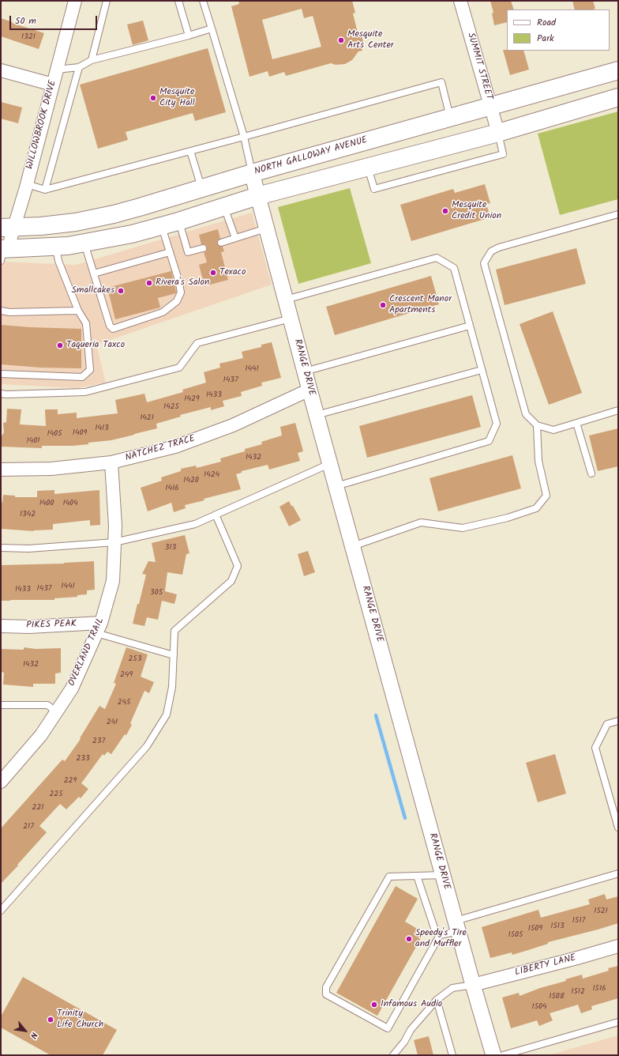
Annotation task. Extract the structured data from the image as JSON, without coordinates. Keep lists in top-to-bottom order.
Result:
{
  "streets": {
    "main road": ["NORTH GALLOWAY AVENUE"],
    "street": [
      "SUMMIT STREET",
      "WILLOWBROOK DRIVE",
      "RANGE DRIVE",
      "NATCHEZ TRACE",
      "PIKES PEAK",
      "OVERLAND TRAIL",
      "LIBERTY LANE"
    ]
  },
  "crossings": [
    ["SUMMIT STREET", "NORTH GALLOWAY AVENUE"],
    ["WILLOWBROOK DRIVE", "NORTH GALLOWAY AVENUE"],
    ["NORTH GALLOWAY AVENUE", "RANGE DRIVE"],
    ["RANGE DRIVE", "NATCHEZ TRACE"],
    ["RANGE DRIVE", "LIBERTY LANE"],
    ["NATCHEZ TRACE", "OVERLAND TRAIL"],
    ["PIKES PEAK", "OVERLAND TRAIL"]
  ],
  "places": [
    "Mesquite Arts Center",
    "Mesquite City Hall",
    "Mesquite Credit Union",
    "Texaco",
    "Rivera's Salon",
    "Smallcakes",
    "Crescent Manor Apartments",
    "Taqueria Taxco",
    "Speedy's Tire and Muffler",
    "Infamous Audio",
    "Trinity Life Church"
  ],
  "house_numbers": [
    "1321",
    "1441",
    "1437",
    "1433",
    "1429",
    "1425",
    "1421",
    "1413",
    "1409",
    "1405",
    "1401",
    "1432",
    "1424",
    "1420",
    "1416",
    "1400",
    "1404",
    "1342",
    "313",
    "1441",
    "1437",
    "1433",
    "305",
    "253",
    "1432",
    "249",
    "245",
    "241",
    "237",
    "233",
    "229",
    "225",
    "221",
    "217",
    "1521",
    "1517",
    "1513",
    "1509",
    "1505",
    "1516",
    "1512",
    "1508",
    "1504"
  ],
  "legend": ["Road", "Park"],
  "scale_bar": "50 m",
  "north": "bottom right"
}
